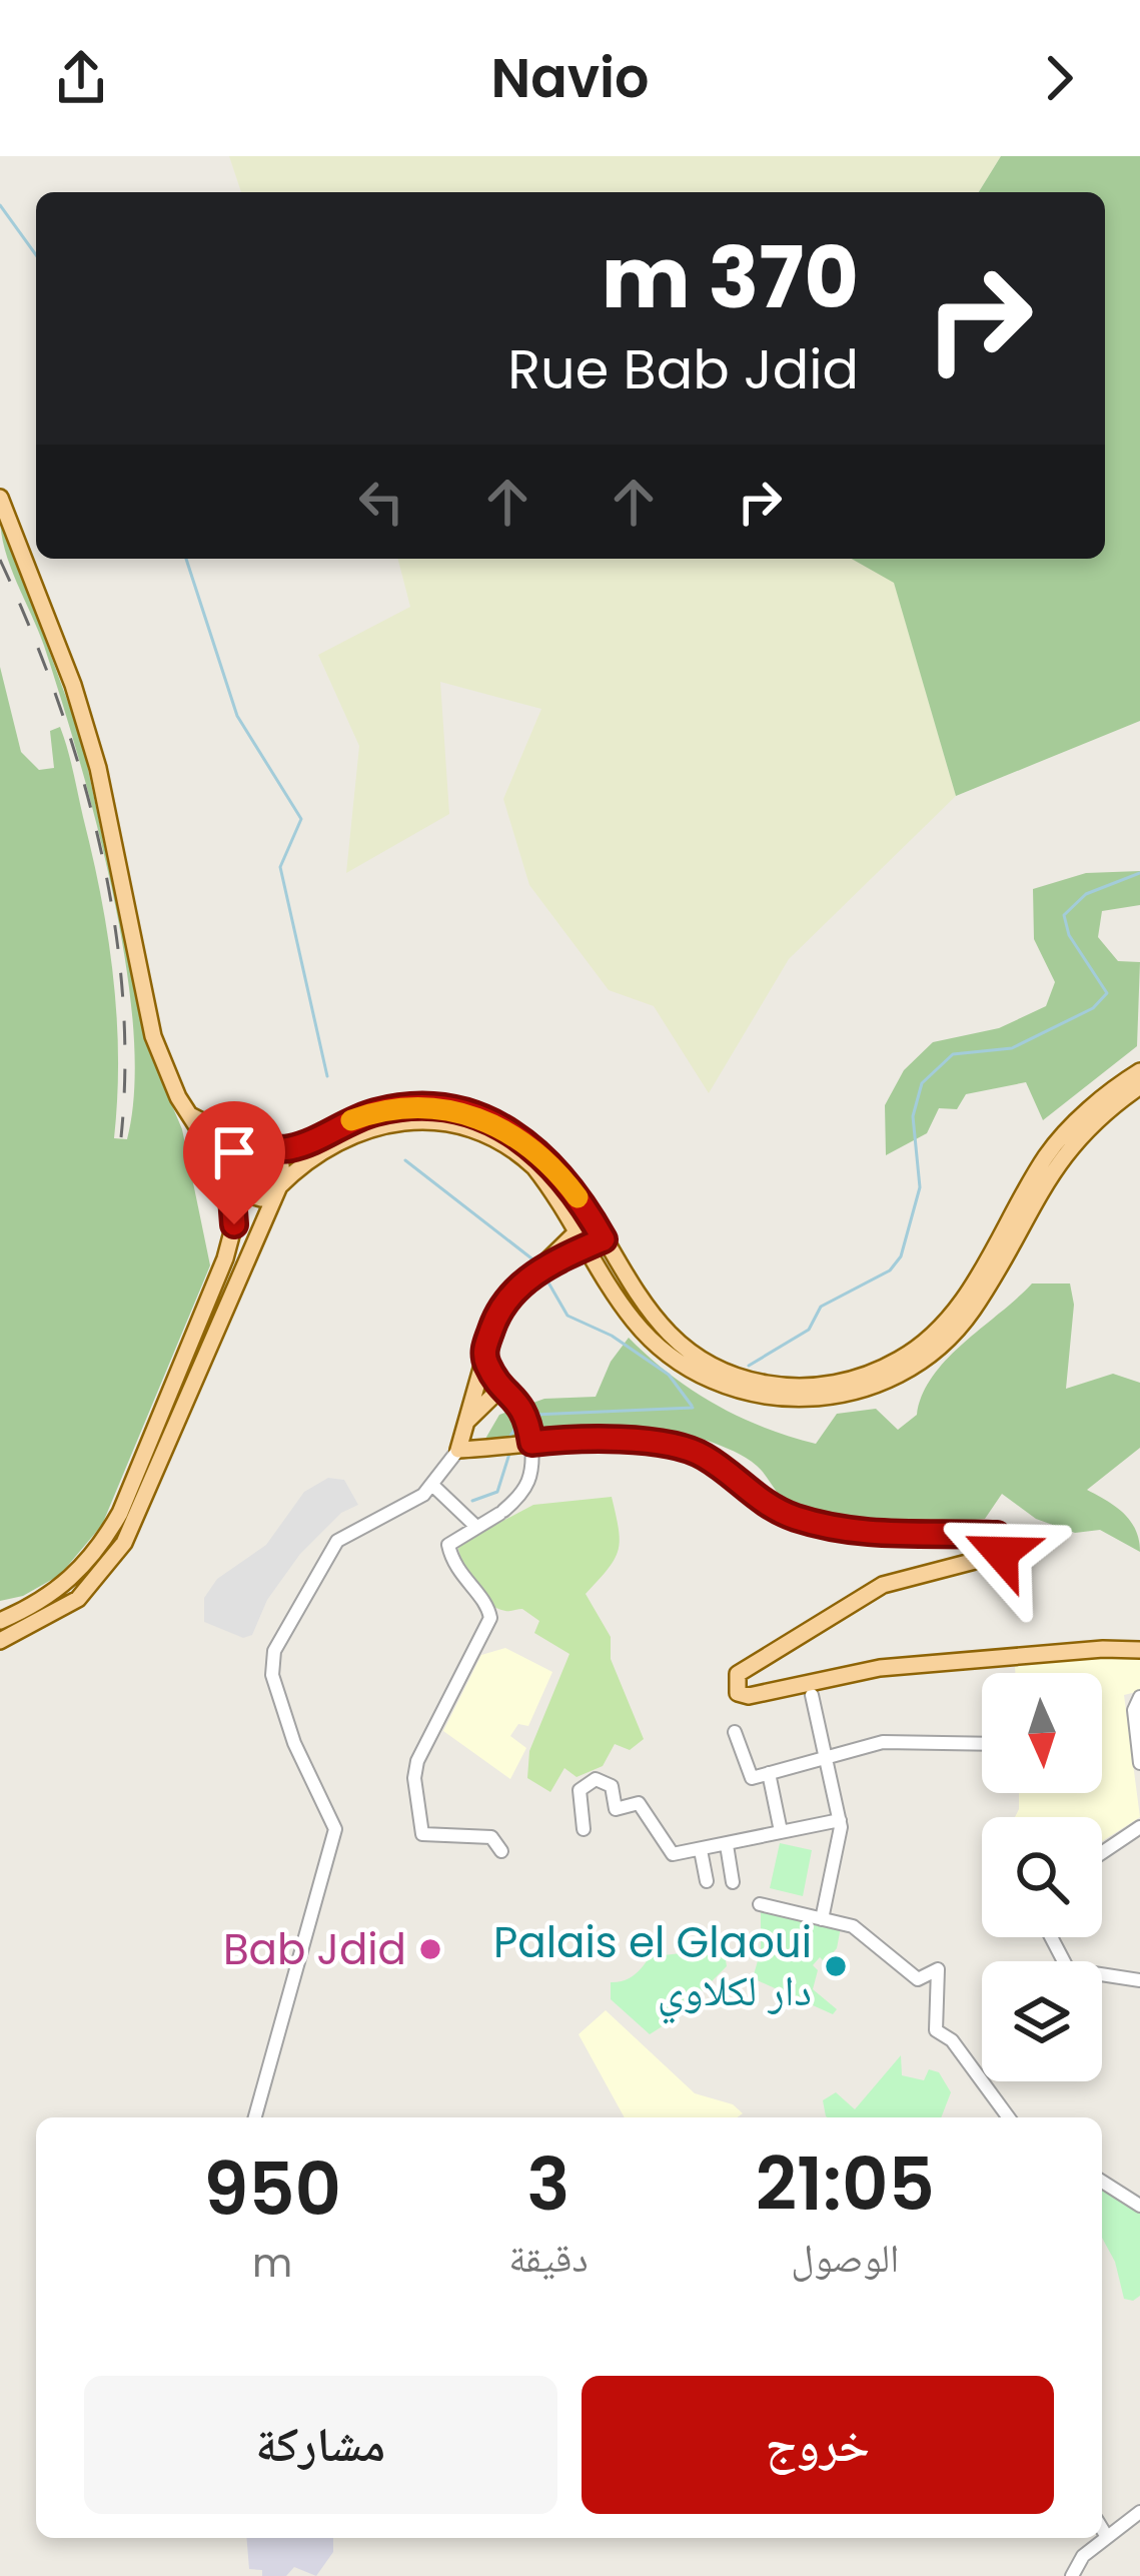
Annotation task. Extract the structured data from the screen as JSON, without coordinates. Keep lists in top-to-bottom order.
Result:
{
  "places": ["Bab Jdid", "Palais el Glaoui دار لكلاوي"],
  "north": "bottom",
  "page": {
    "header": "Navio",
    "turn": ["370 m", "Rue Bab Jdid"],
    "eta": [
      "21:05",
      "الوصول",
      "3",
      "دقيقة",
      "950",
      "m"
    ],
    "buttons": ["خروج", "مشاركة"]
  }
}
